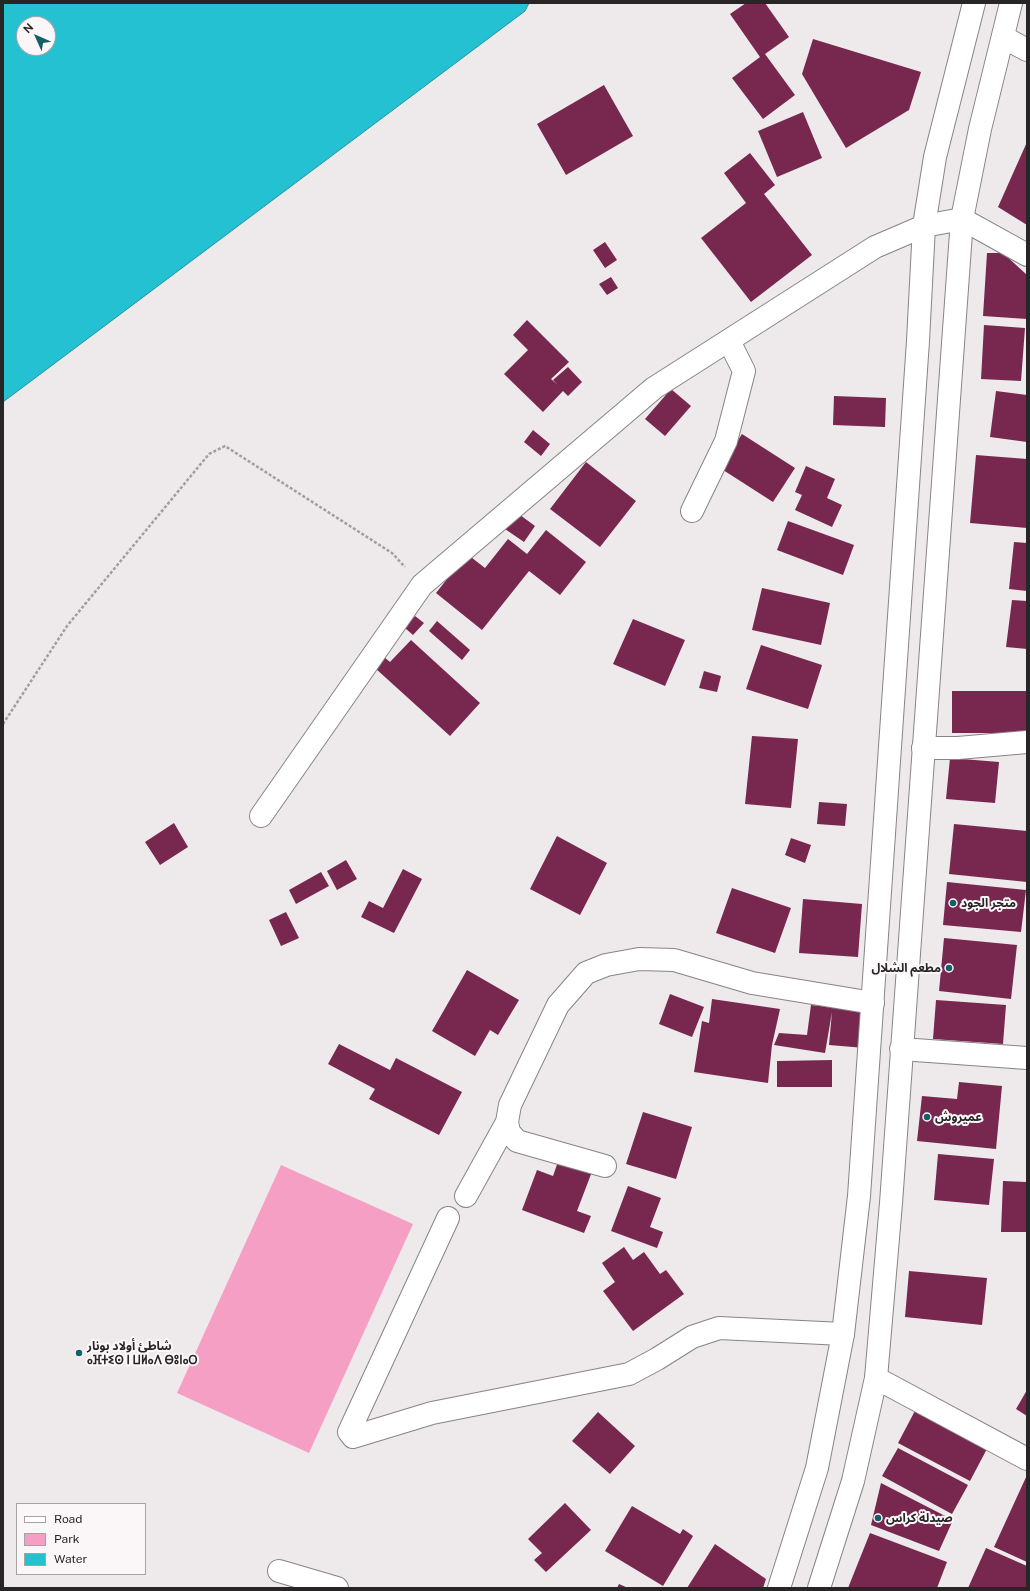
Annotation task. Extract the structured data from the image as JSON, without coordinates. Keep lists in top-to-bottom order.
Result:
{
  "places": [
    "متجر الجود",
    "مطعم الشلال",
    "عميروش",
    "شاطئ أولاد بونار ⴰⴼⵜⵉⵙ ⵏ ⵡⵍⴰⴷ ⴱⵓⵏⴰⵔ",
    "صيدلة كراس"
  ],
  "legend": ["Road", "Park", "Water"],
  "north": "top left"
}
